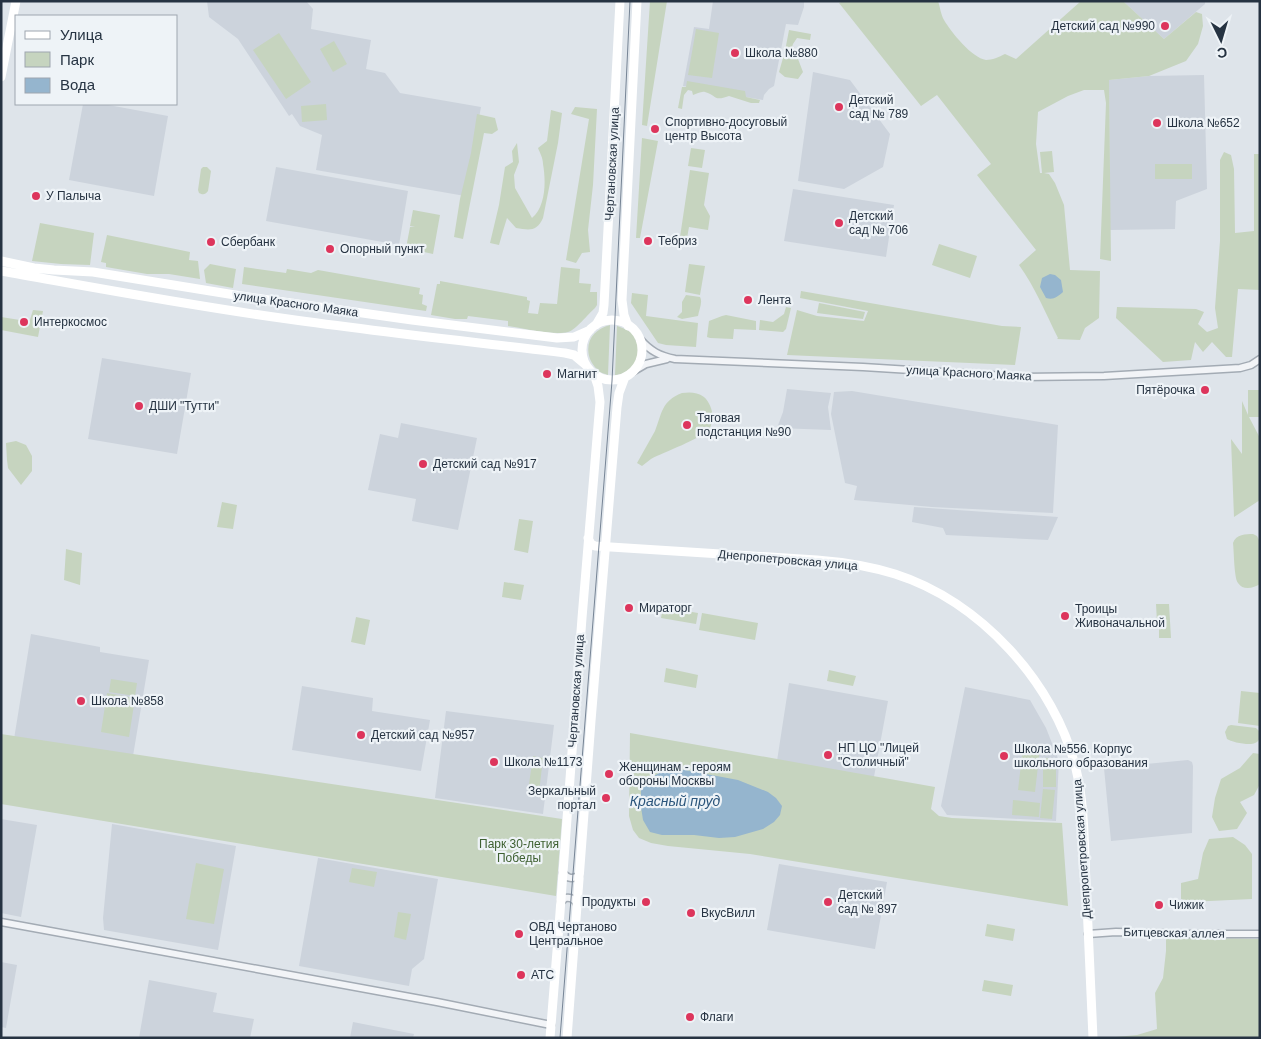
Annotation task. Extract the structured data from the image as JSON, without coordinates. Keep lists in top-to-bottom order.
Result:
{
  "streets": {
    "main road": ["Чертановская улица", "улица Красного Маяка", "Днепропетровская улица"],
    "street": ["Битцевская аллея"]
  },
  "crossings": [
    ["Чертановская улица", "улица Красного Маяка"],
    ["Чертановская улица", "Днепропетровская улица"],
    ["Днепропетровская улица", "Битцевская аллея"]
  ],
  "water": ["Красный пруд"],
  "parks": ["Парк 30-летия Победы"],
  "places": [
    "Детский сад №990",
    "Школа №880",
    "Детский сад № 789",
    "Школа №652",
    "Спортивно-досуговый центр Высота",
    "У Палыча",
    "Детский сад № 706",
    "Тебриз",
    "Сбербанк",
    "Опорный пункт",
    "Лента",
    "Интеркосмос",
    "Магнит",
    "Пятёрочка",
    "ДШИ \"Тутти\"",
    "Тяговая подстанция №90",
    "Детский сад №917",
    "Мираторг",
    "Троицы Живоначальной",
    "Школа №858",
    "Детский сад №957",
    "НП ЦО \"Лицей \"Столичный\"",
    "Школа №556. Корпус школьного образования",
    "Школа №1173",
    "Женщинам - героям обороны Москвы",
    "Зеркальный портал",
    "Продукты",
    "Детский сад № 897",
    "Чижик",
    "ВкусВилл",
    "ОВД Чертаново Центральное",
    "АТС",
    "Флаги"
  ],
  "legend": ["Улица", "Парк", "Вода"],
  "north": "bottom"
}
